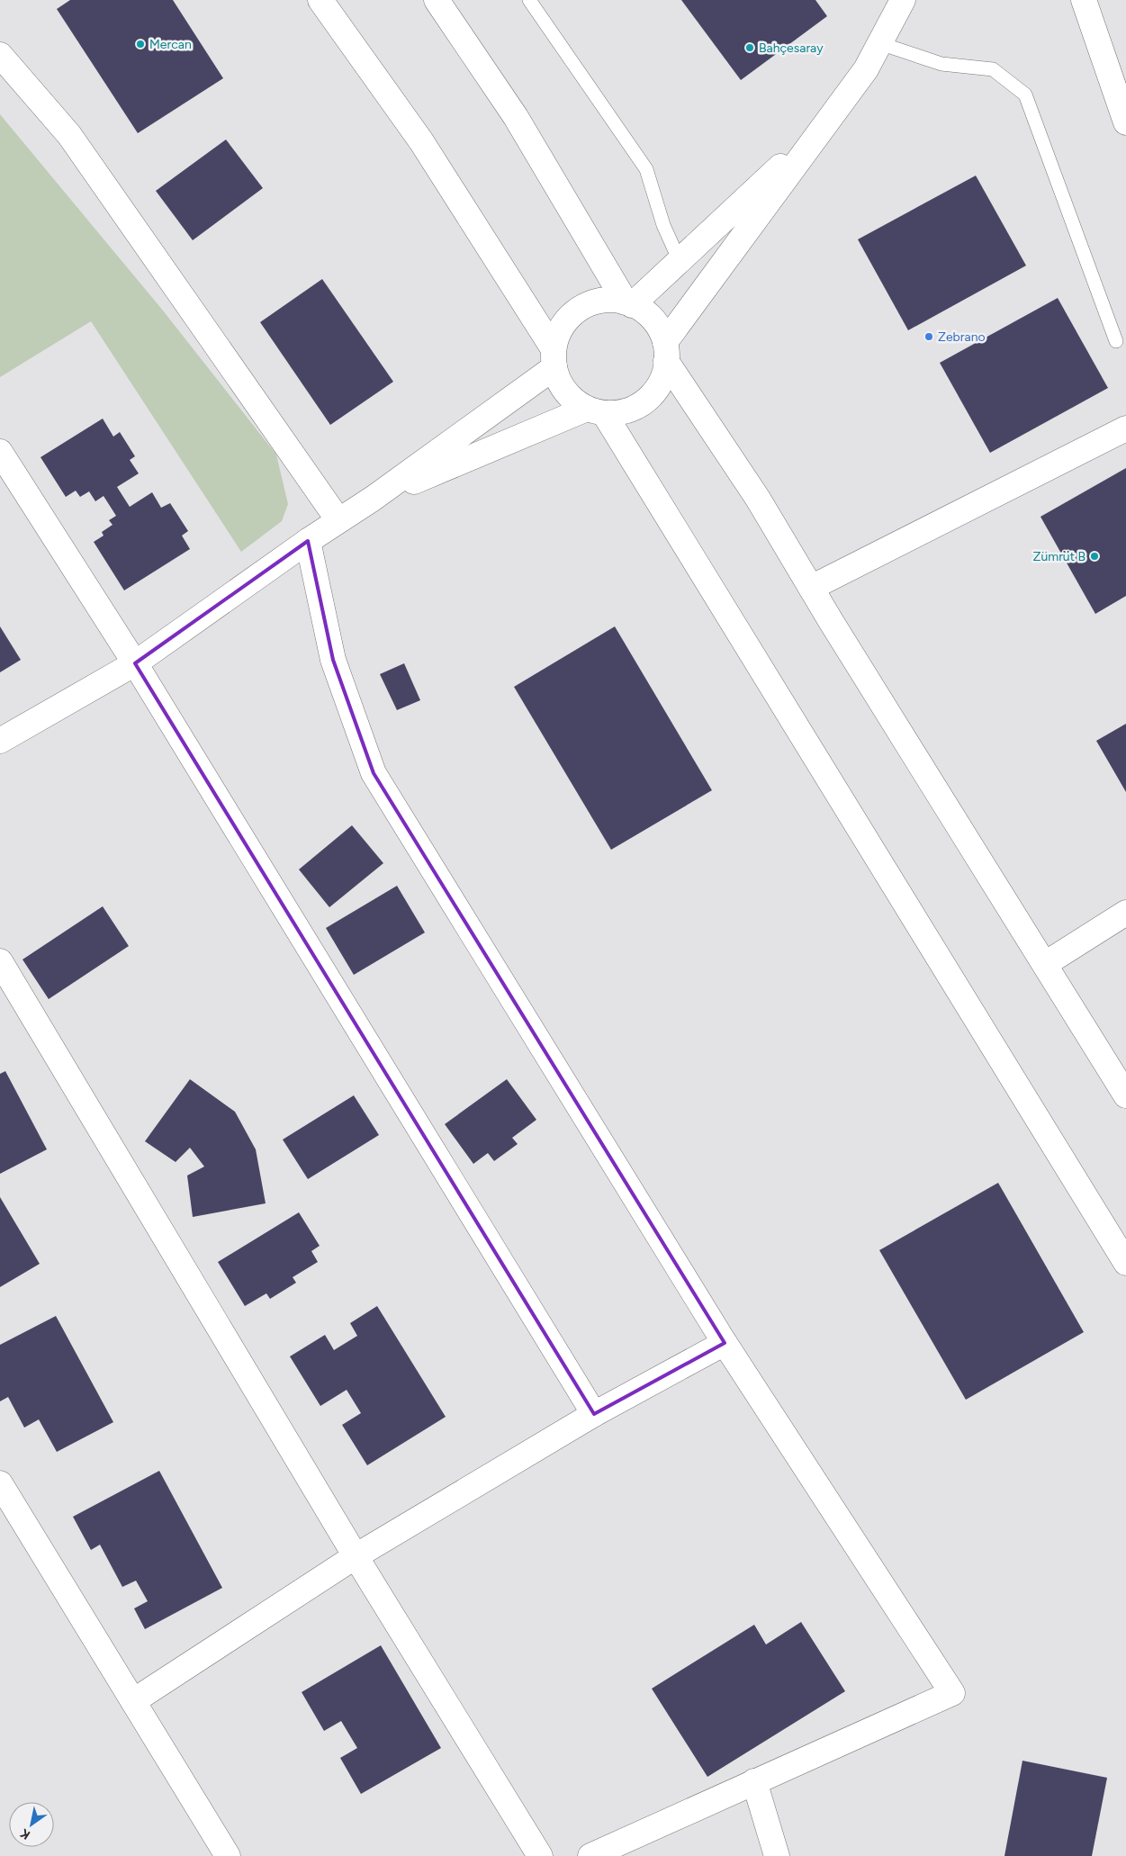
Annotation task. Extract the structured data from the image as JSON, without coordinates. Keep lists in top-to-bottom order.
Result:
{
  "places": [
    "Mercan",
    "Bahçesaray",
    "Zebrano",
    "Zümrüt B"
  ],
  "north": "bottom left"
}
